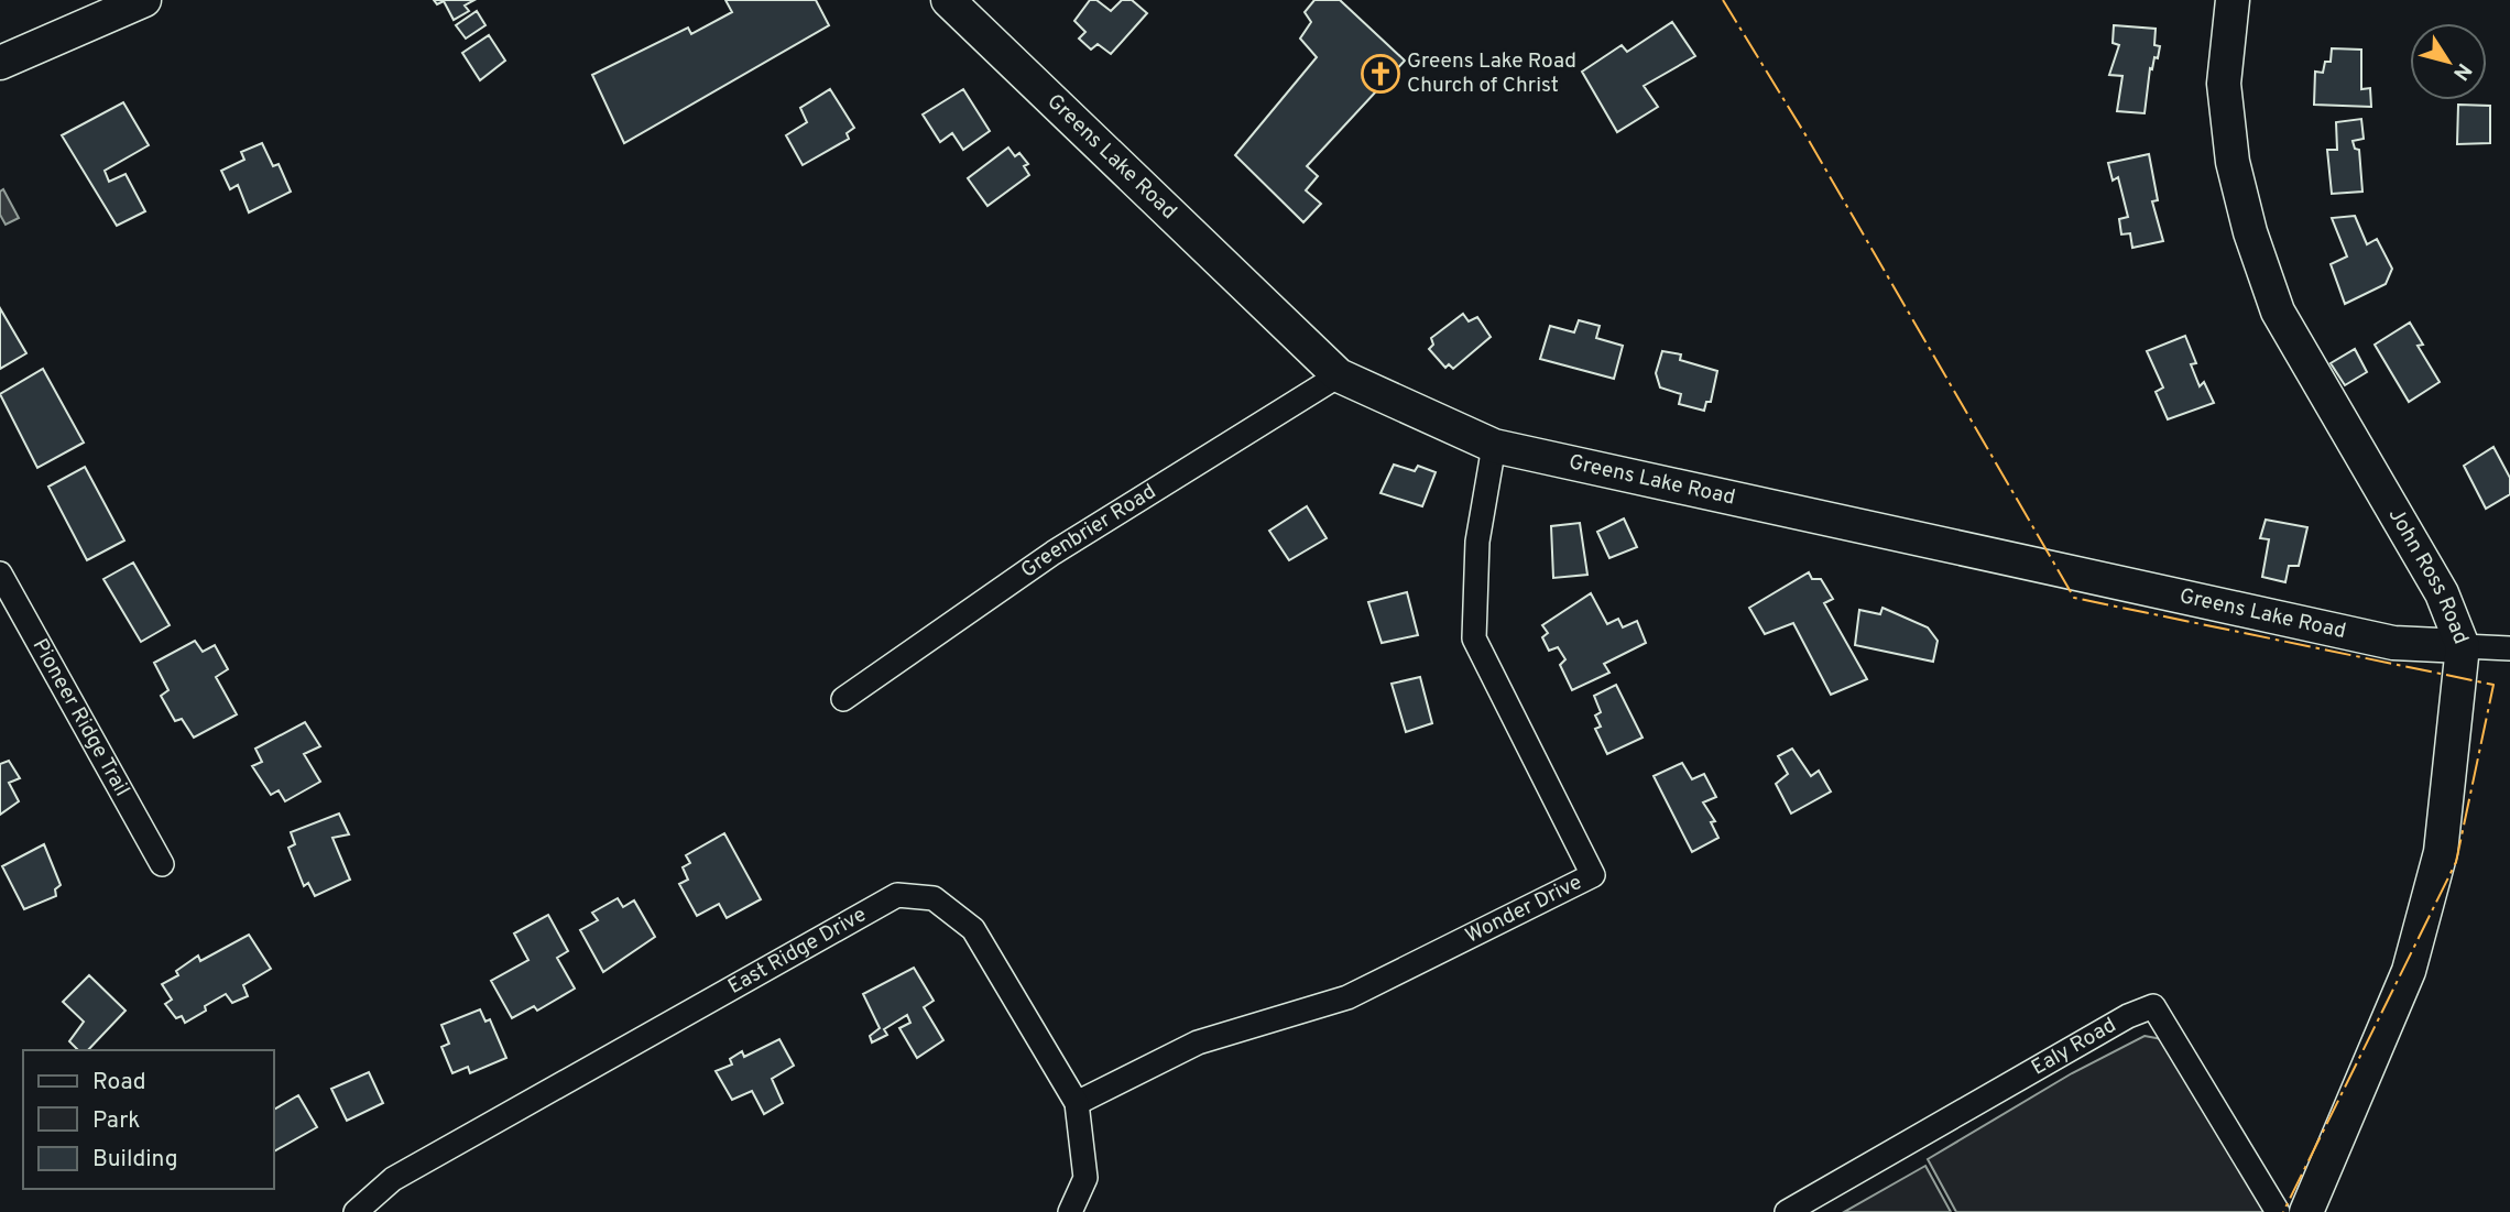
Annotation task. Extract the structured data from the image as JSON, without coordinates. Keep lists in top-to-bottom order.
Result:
{
  "streets": {
    "street": [
      "Greens Lake Road",
      "Greenbrier Road",
      "John Ross Road",
      "Pioneer Ridge Trail",
      "Wonder Drive",
      "East Ridge Drive",
      "Ealy Road"
    ]
  },
  "crossings": [
    ["Greens Lake Road", "Greenbrier Road"],
    ["Greens Lake Road", "John Ross Road"],
    ["Greens Lake Road", "Wonder Drive"],
    ["Wonder Drive", "East Ridge Drive"]
  ],
  "places": {
    "church": ["Greens Lake Road Church of Christ"]
  },
  "legend": ["Road", "Park", "Building"],
  "north": "bottom right"
}
